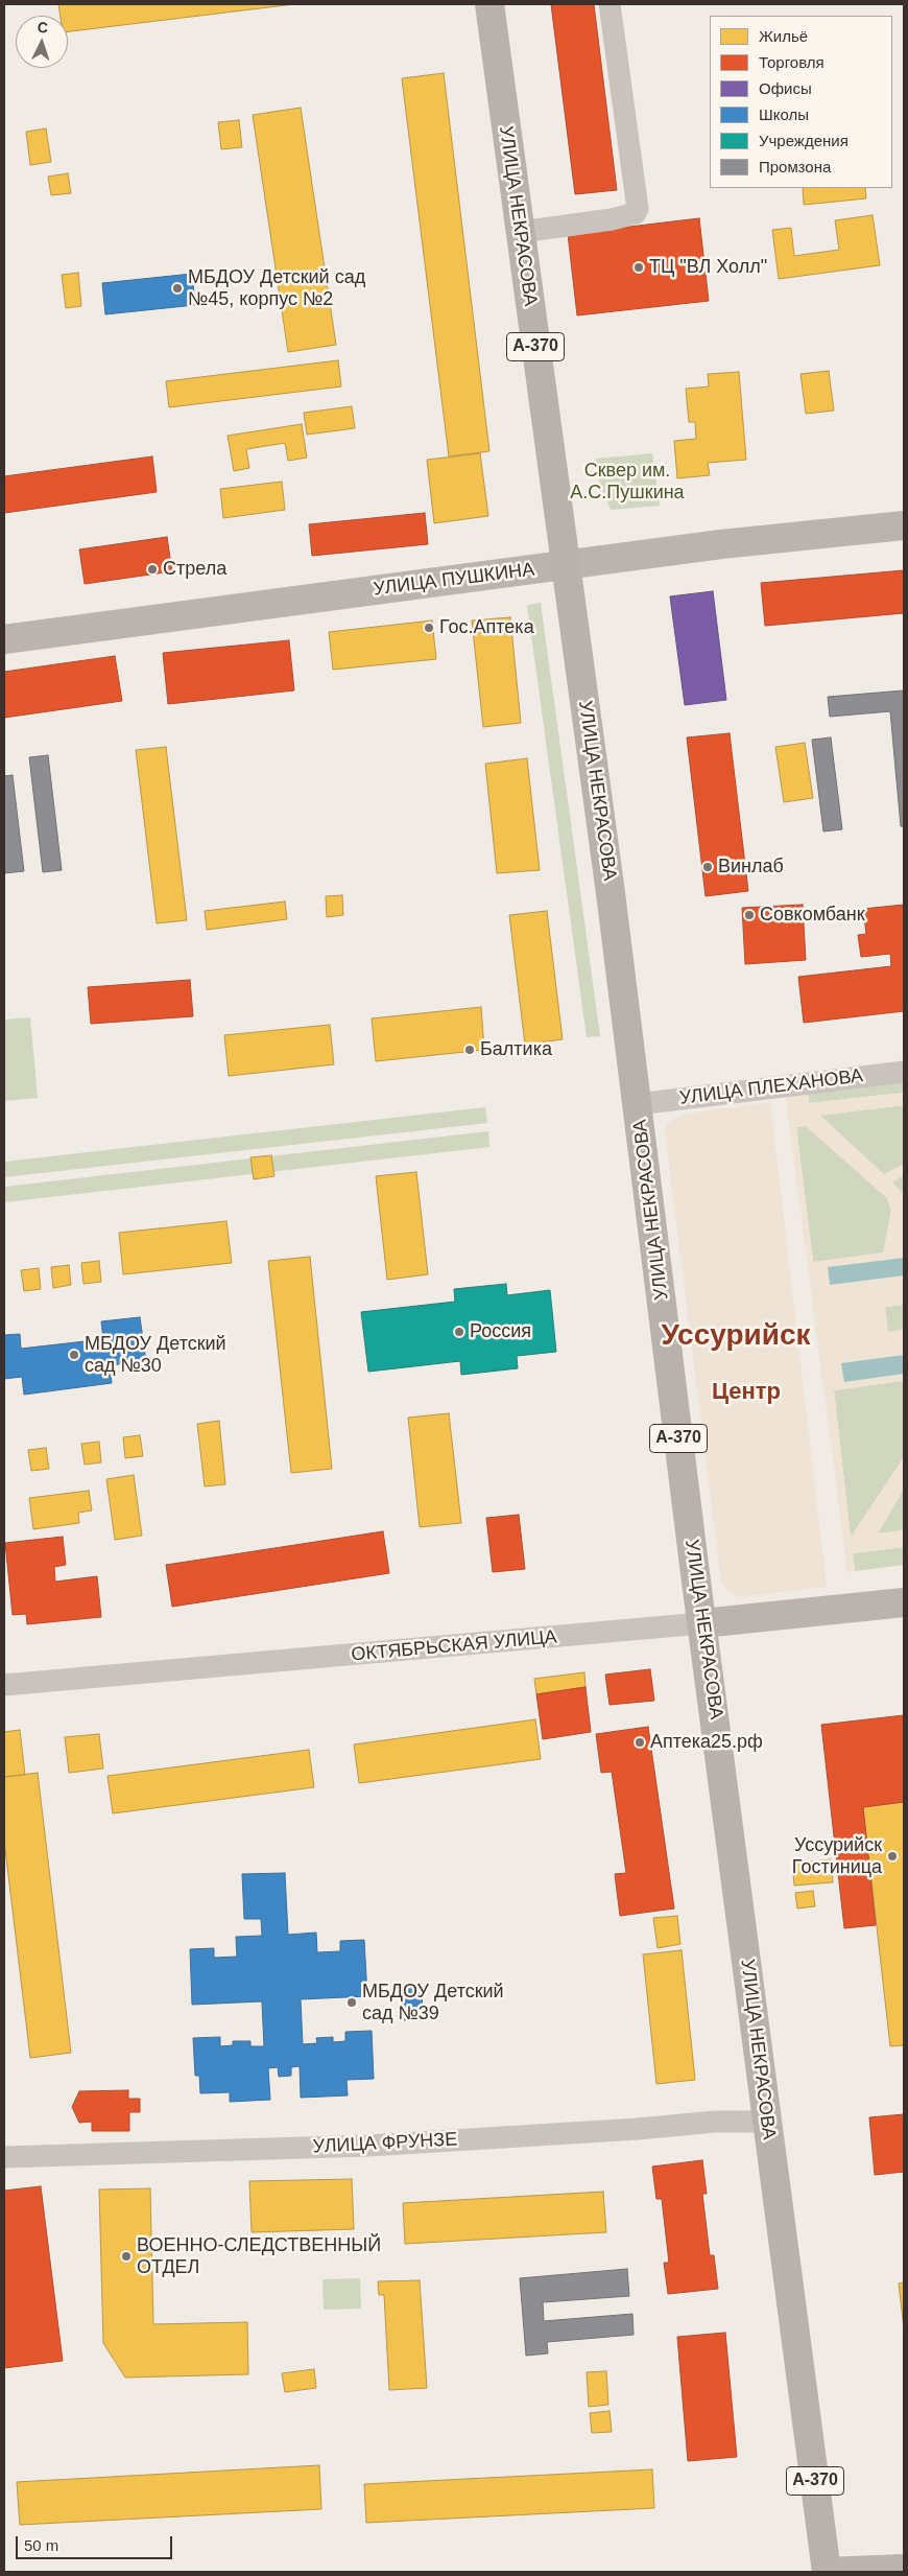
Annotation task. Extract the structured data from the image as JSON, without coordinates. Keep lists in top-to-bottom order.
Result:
{
  "streets": {
    "main road": [
      "УЛИЦА НЕКРАСОВА",
      "А-370",
      "УЛИЦА ПУШКИНА",
      "ОКТЯБРЬСКАЯ УЛИЦА"
    ],
    "street": ["УЛИЦА ПЛЕХАНОВА", "УЛИЦА ФРУНЗЕ"]
  },
  "crossings": [
    ["УЛИЦА НЕКРАСОВА", "УЛИЦА ПУШКИНА"],
    ["УЛИЦА НЕКРАСОВА", "УЛИЦА ПЛЕХАНОВА"],
    ["УЛИЦА НЕКРАСОВА", "ОКТЯБРЬСКАЯ УЛИЦА"],
    ["УЛИЦА НЕКРАСОВА", "УЛИЦА ФРУНЗЕ"]
  ],
  "districts": ["Уссурийск", "Центр"],
  "parks": ["Сквер им. А.С.Пушкина"],
  "places": [
    "ТЦ \"ВЛ Холл\"",
    "МБДОУ Детский сад №45, корпус №2",
    "Стрела",
    "Гос.Аптека",
    "Винлаб",
    "Совкомбанк",
    "Балтика",
    "Россия",
    "МБДОУ Детский сад №30",
    "Аптека25.рф",
    "Уссурийск Гостиница",
    "МБДОУ Детский сад №39",
    "ВОЕННО-СЛЕДСТВЕННЫЙ ОТДЕЛ"
  ],
  "legend": [
    "Жильё",
    "Торговля",
    "Офисы",
    "Школы",
    "Учреждения",
    "Промзона"
  ],
  "scale_bar": "50 m",
  "north": "top"
}
